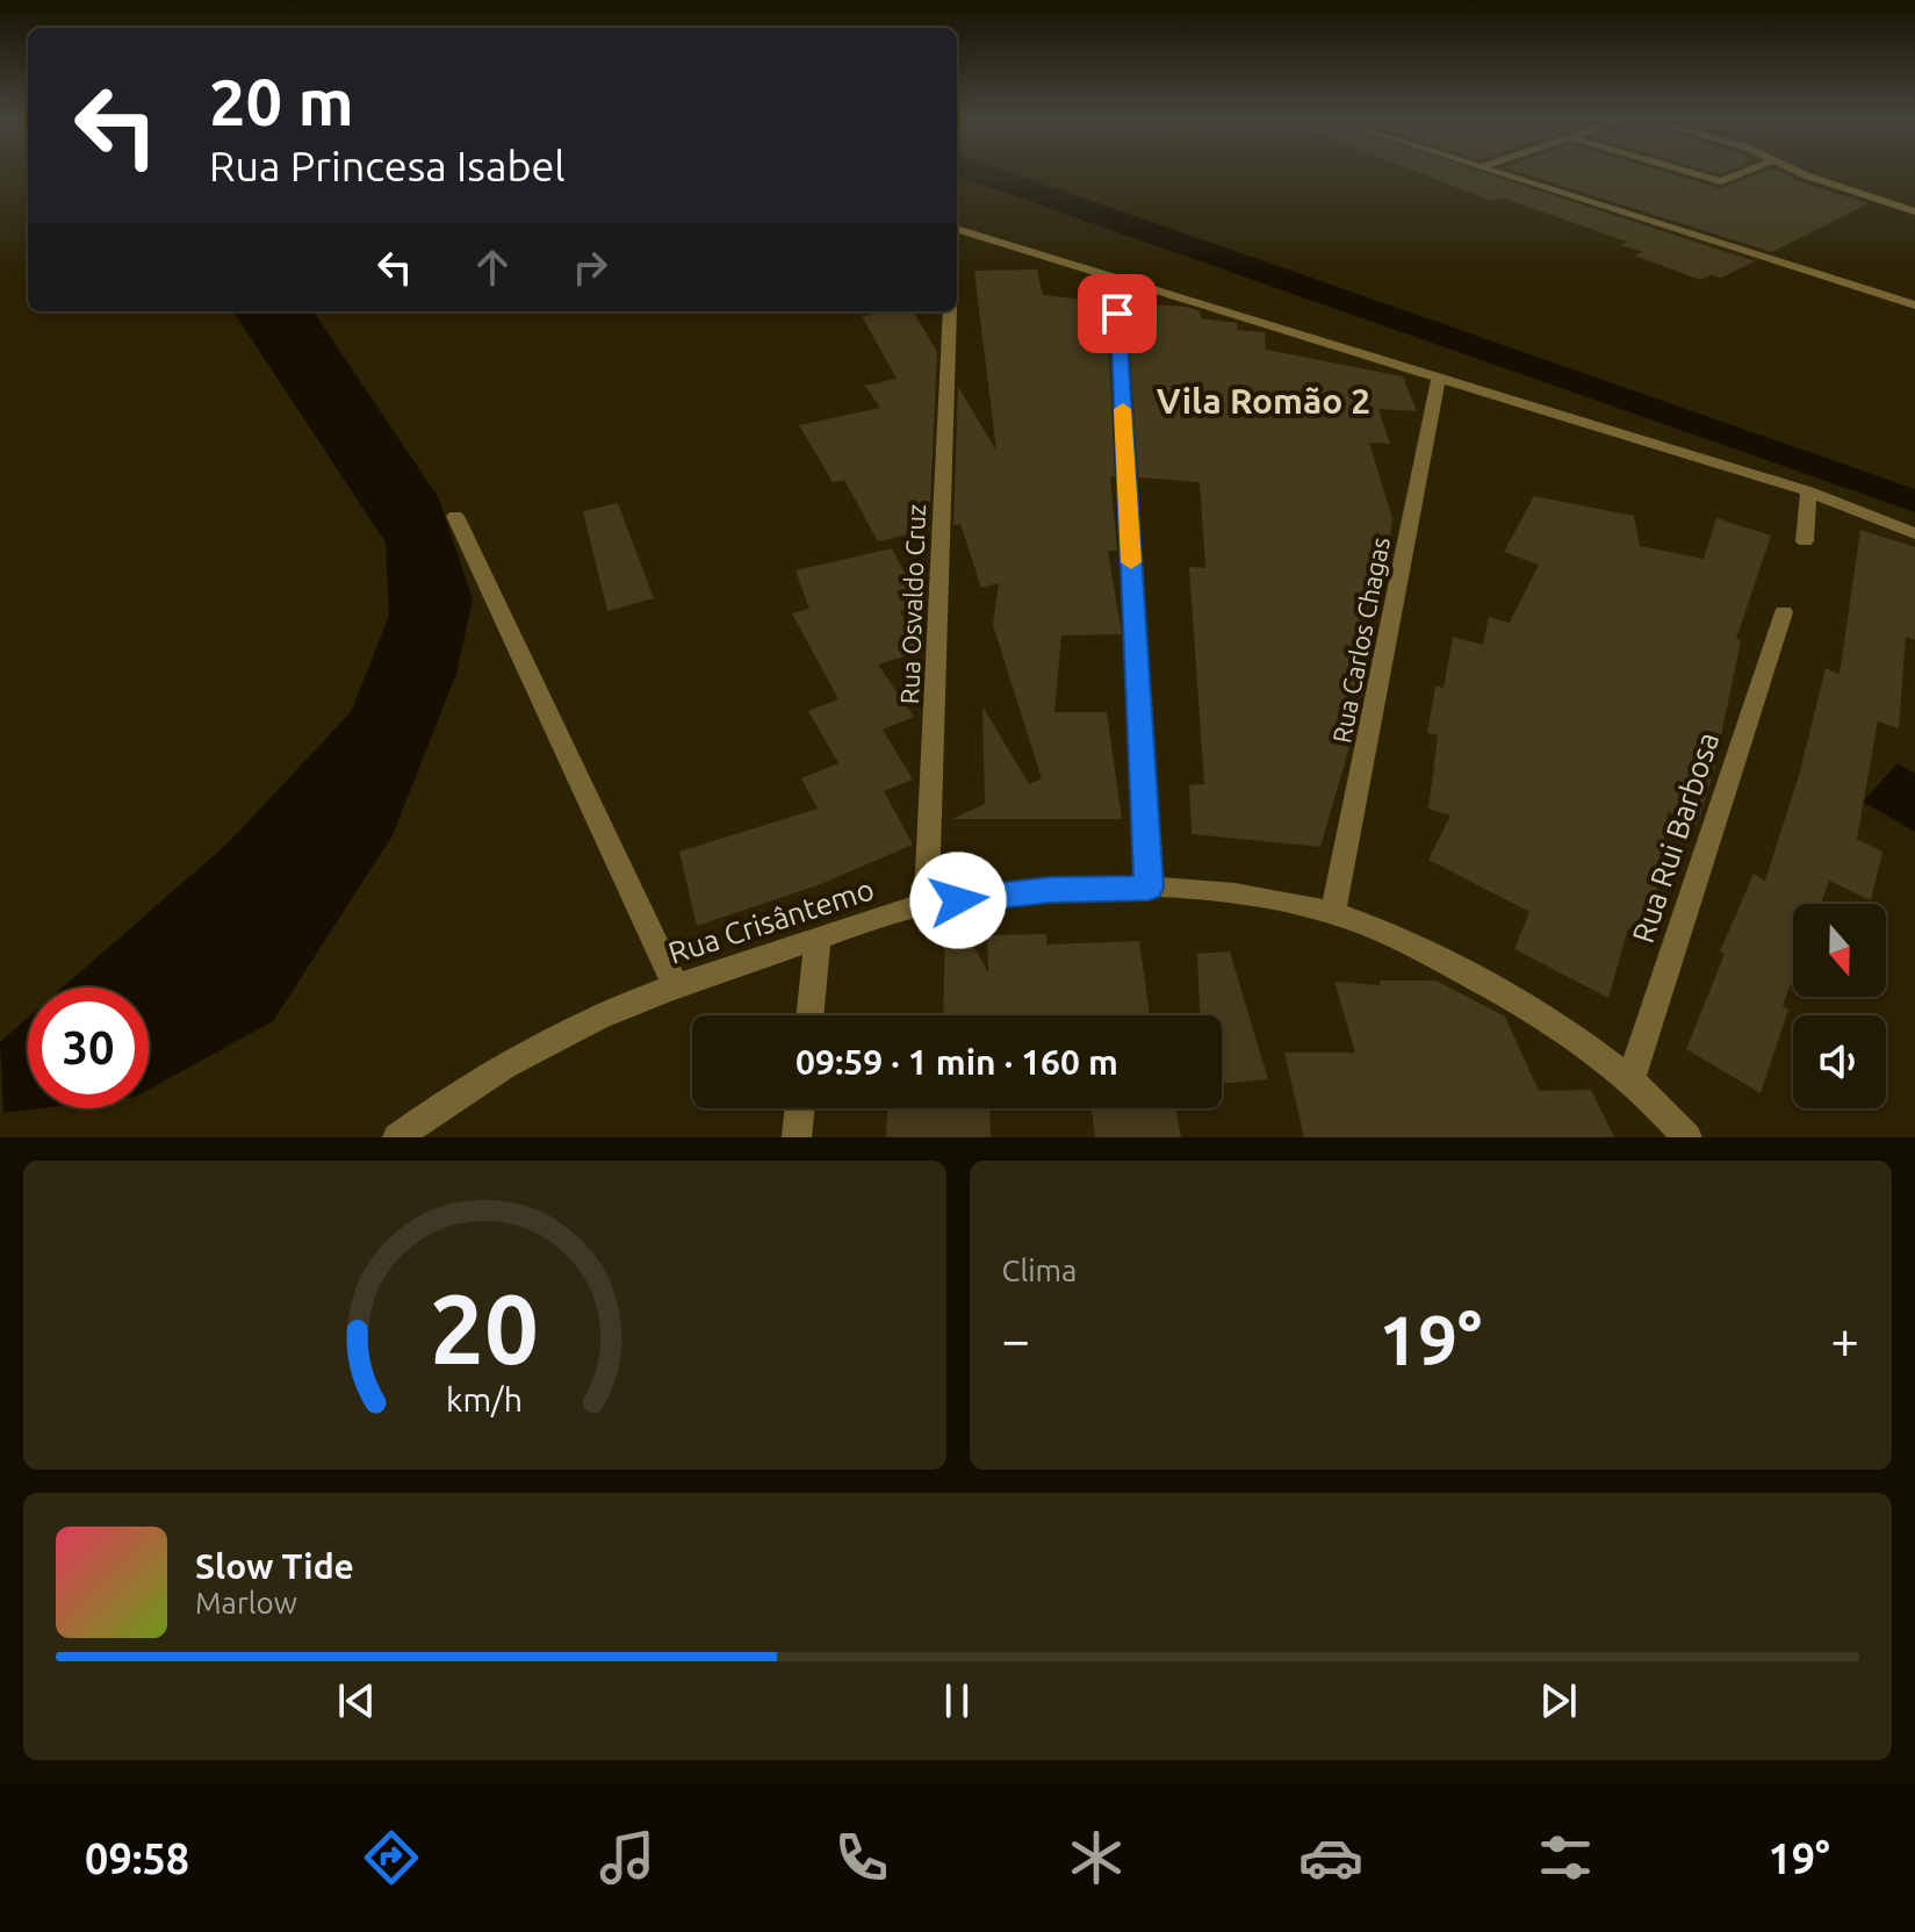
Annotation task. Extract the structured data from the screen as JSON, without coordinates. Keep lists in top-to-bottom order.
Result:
{
  "streets": {
    "street": [
      "Rua Osvaldo Cruz",
      "Rua Carlos Chagas",
      "Rua Rui Barbosa",
      "Rua Crisântemo"
    ]
  },
  "crossings": [
    ["Rua Osvaldo Cruz", "Rua Crisântemo"],
    ["Rua Carlos Chagas", "Rua Crisântemo"],
    ["Rua Rui Barbosa", "Rua Crisântemo"]
  ],
  "districts": ["Vila Romão 2"],
  "north": "bottom",
  "page": {
    "turn": ["20 m", "Rua Princesa Isabel"],
    "limit": "30",
    "trip": "09:59 · 1 min · 160 m",
    "tile": "Clima",
    "heat": ["−", "19°", "+"],
    "song": ["Slow Tide", "Marlow"],
    "tabs": ["09:58", "19°"],
    "gauge": ["20", "km/h"]
  }
}
